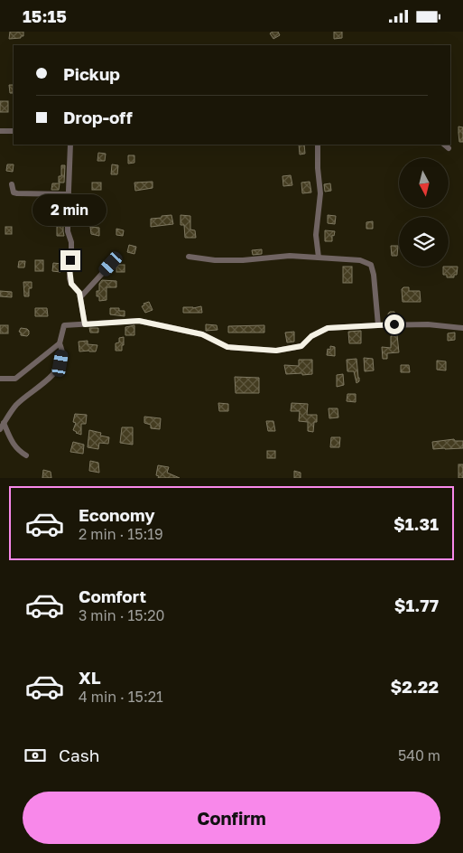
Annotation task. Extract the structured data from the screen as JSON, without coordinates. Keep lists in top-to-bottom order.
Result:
{
  "north": "bottom",
  "page": {
    "status": "15:15",
    "banner": ["Pickup", "Drop-off"],
    "bubble": "2 min",
    "list": [
      {
        "name": "Economy",
        "note": "2 min · 15:19",
        "value": "$1.31"
      },
      {
        "name": "Comfort",
        "note": "3 min · 15:20",
        "value": "$1.77"
      },
      {
        "name": "XL",
        "note": "4 min · 15:21",
        "value": "$2.22"
      }
    ],
    "pay": ["Cash", "540 m"],
    "buttons": "Confirm"
  }
}
